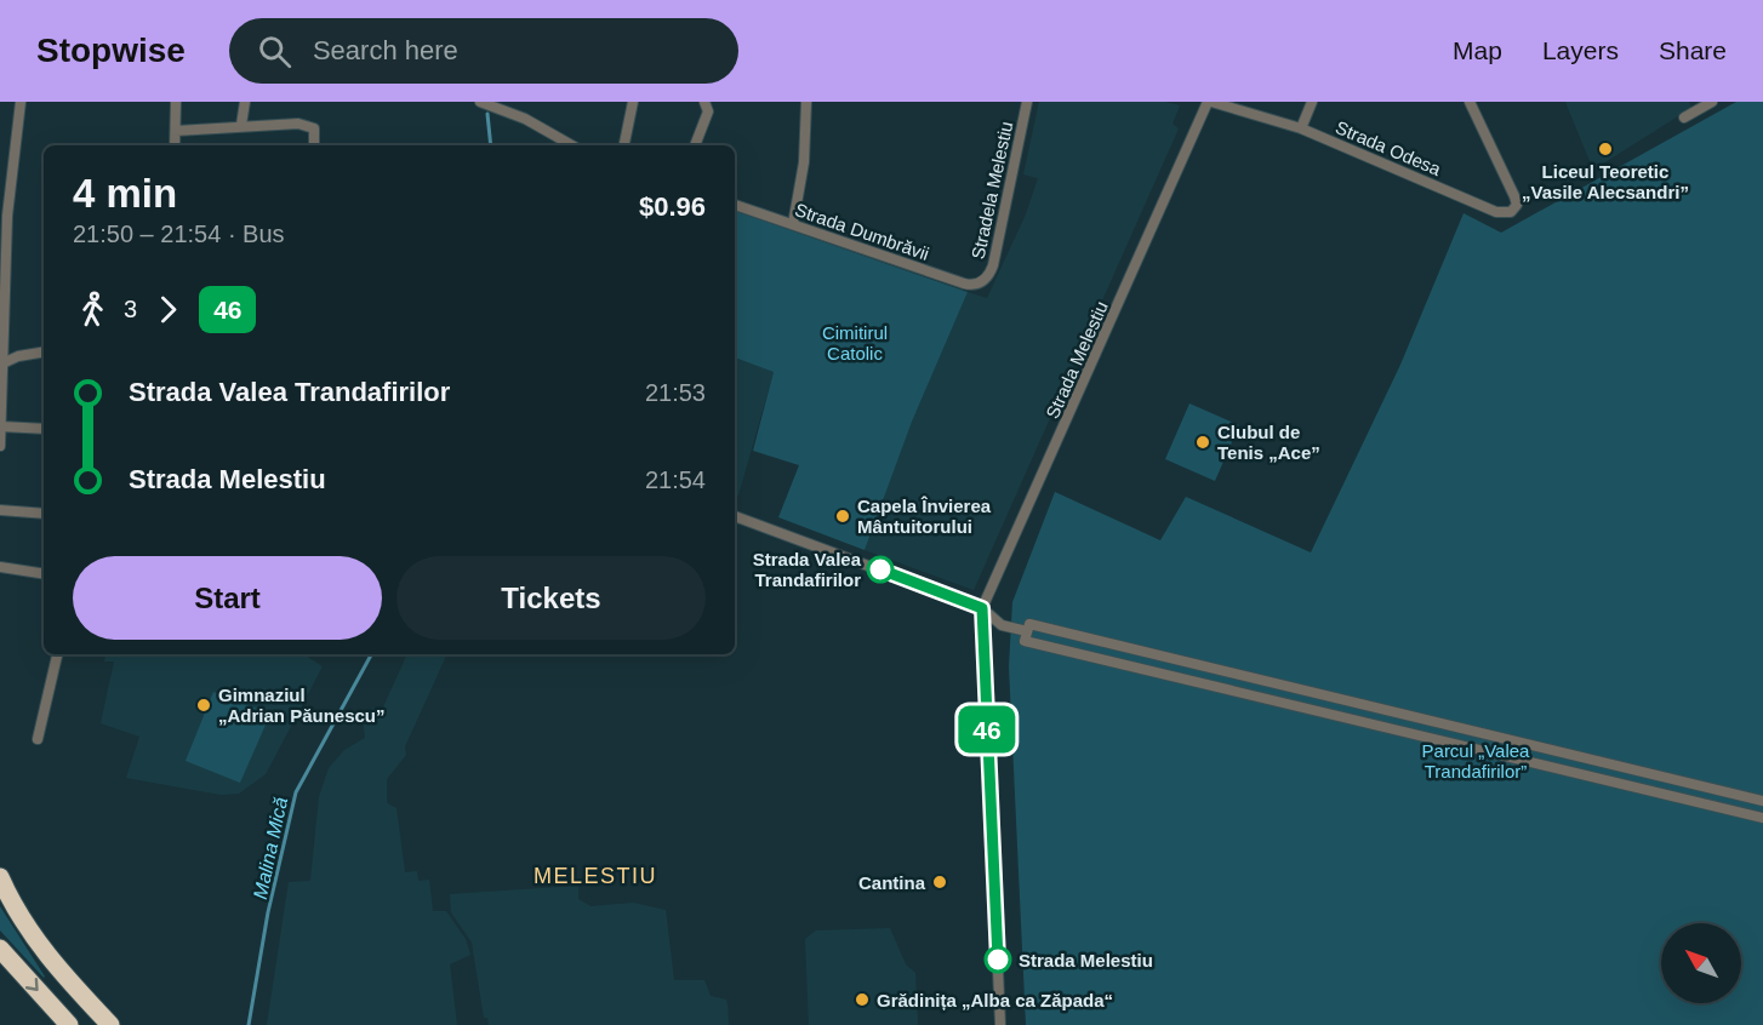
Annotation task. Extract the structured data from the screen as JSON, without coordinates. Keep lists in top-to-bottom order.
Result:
{
  "streets": {
    "street": [
      "Strada Odesa",
      "Stradela Melestiu",
      "Strada Dumbrăvii",
      "Strada Melestiu"
    ]
  },
  "crossings": [
    ["Strada Odesa", "Strada Melestiu"],
    ["Stradela Melestiu", "Strada Dumbrăvii"]
  ],
  "districts": ["MELESTIU"],
  "water": ["Malina Mică"],
  "parks": ["Cimitirul Catolic", "Parcul „Valea Trandafirilor”"],
  "places": [
    "Liceul Teoretic „Vasile Alecsandri”",
    "Clubul de Tenis „Ace”",
    "Capela Învierea Mântuitorului",
    "Strada Valea Trandafirilor",
    "Gimnaziul „Adrian Păunescu”",
    "Cantina",
    "Strada Melestiu",
    "Grădinița „Alba ca Zăpada“"
  ],
  "lines": ["bus line 46"],
  "north": "top left",
  "page": {
    "header": "Stopwise",
    "search": "Search here",
    "nav": ["Map", "Layers", "Share"],
    "on_map": "46",
    "heading": ["4 min", "21:50 – 21:54 · Bus", "$0.96"],
    "legs": ["3", "46"],
    "list": [
      {
        "name": "Strada Valea Trandafirilor",
        "value": "21:53"
      },
      {
        "name": "Strada Melestiu",
        "value": "21:54"
      }
    ],
    "buttons": ["Start", "Tickets"]
  }
}
